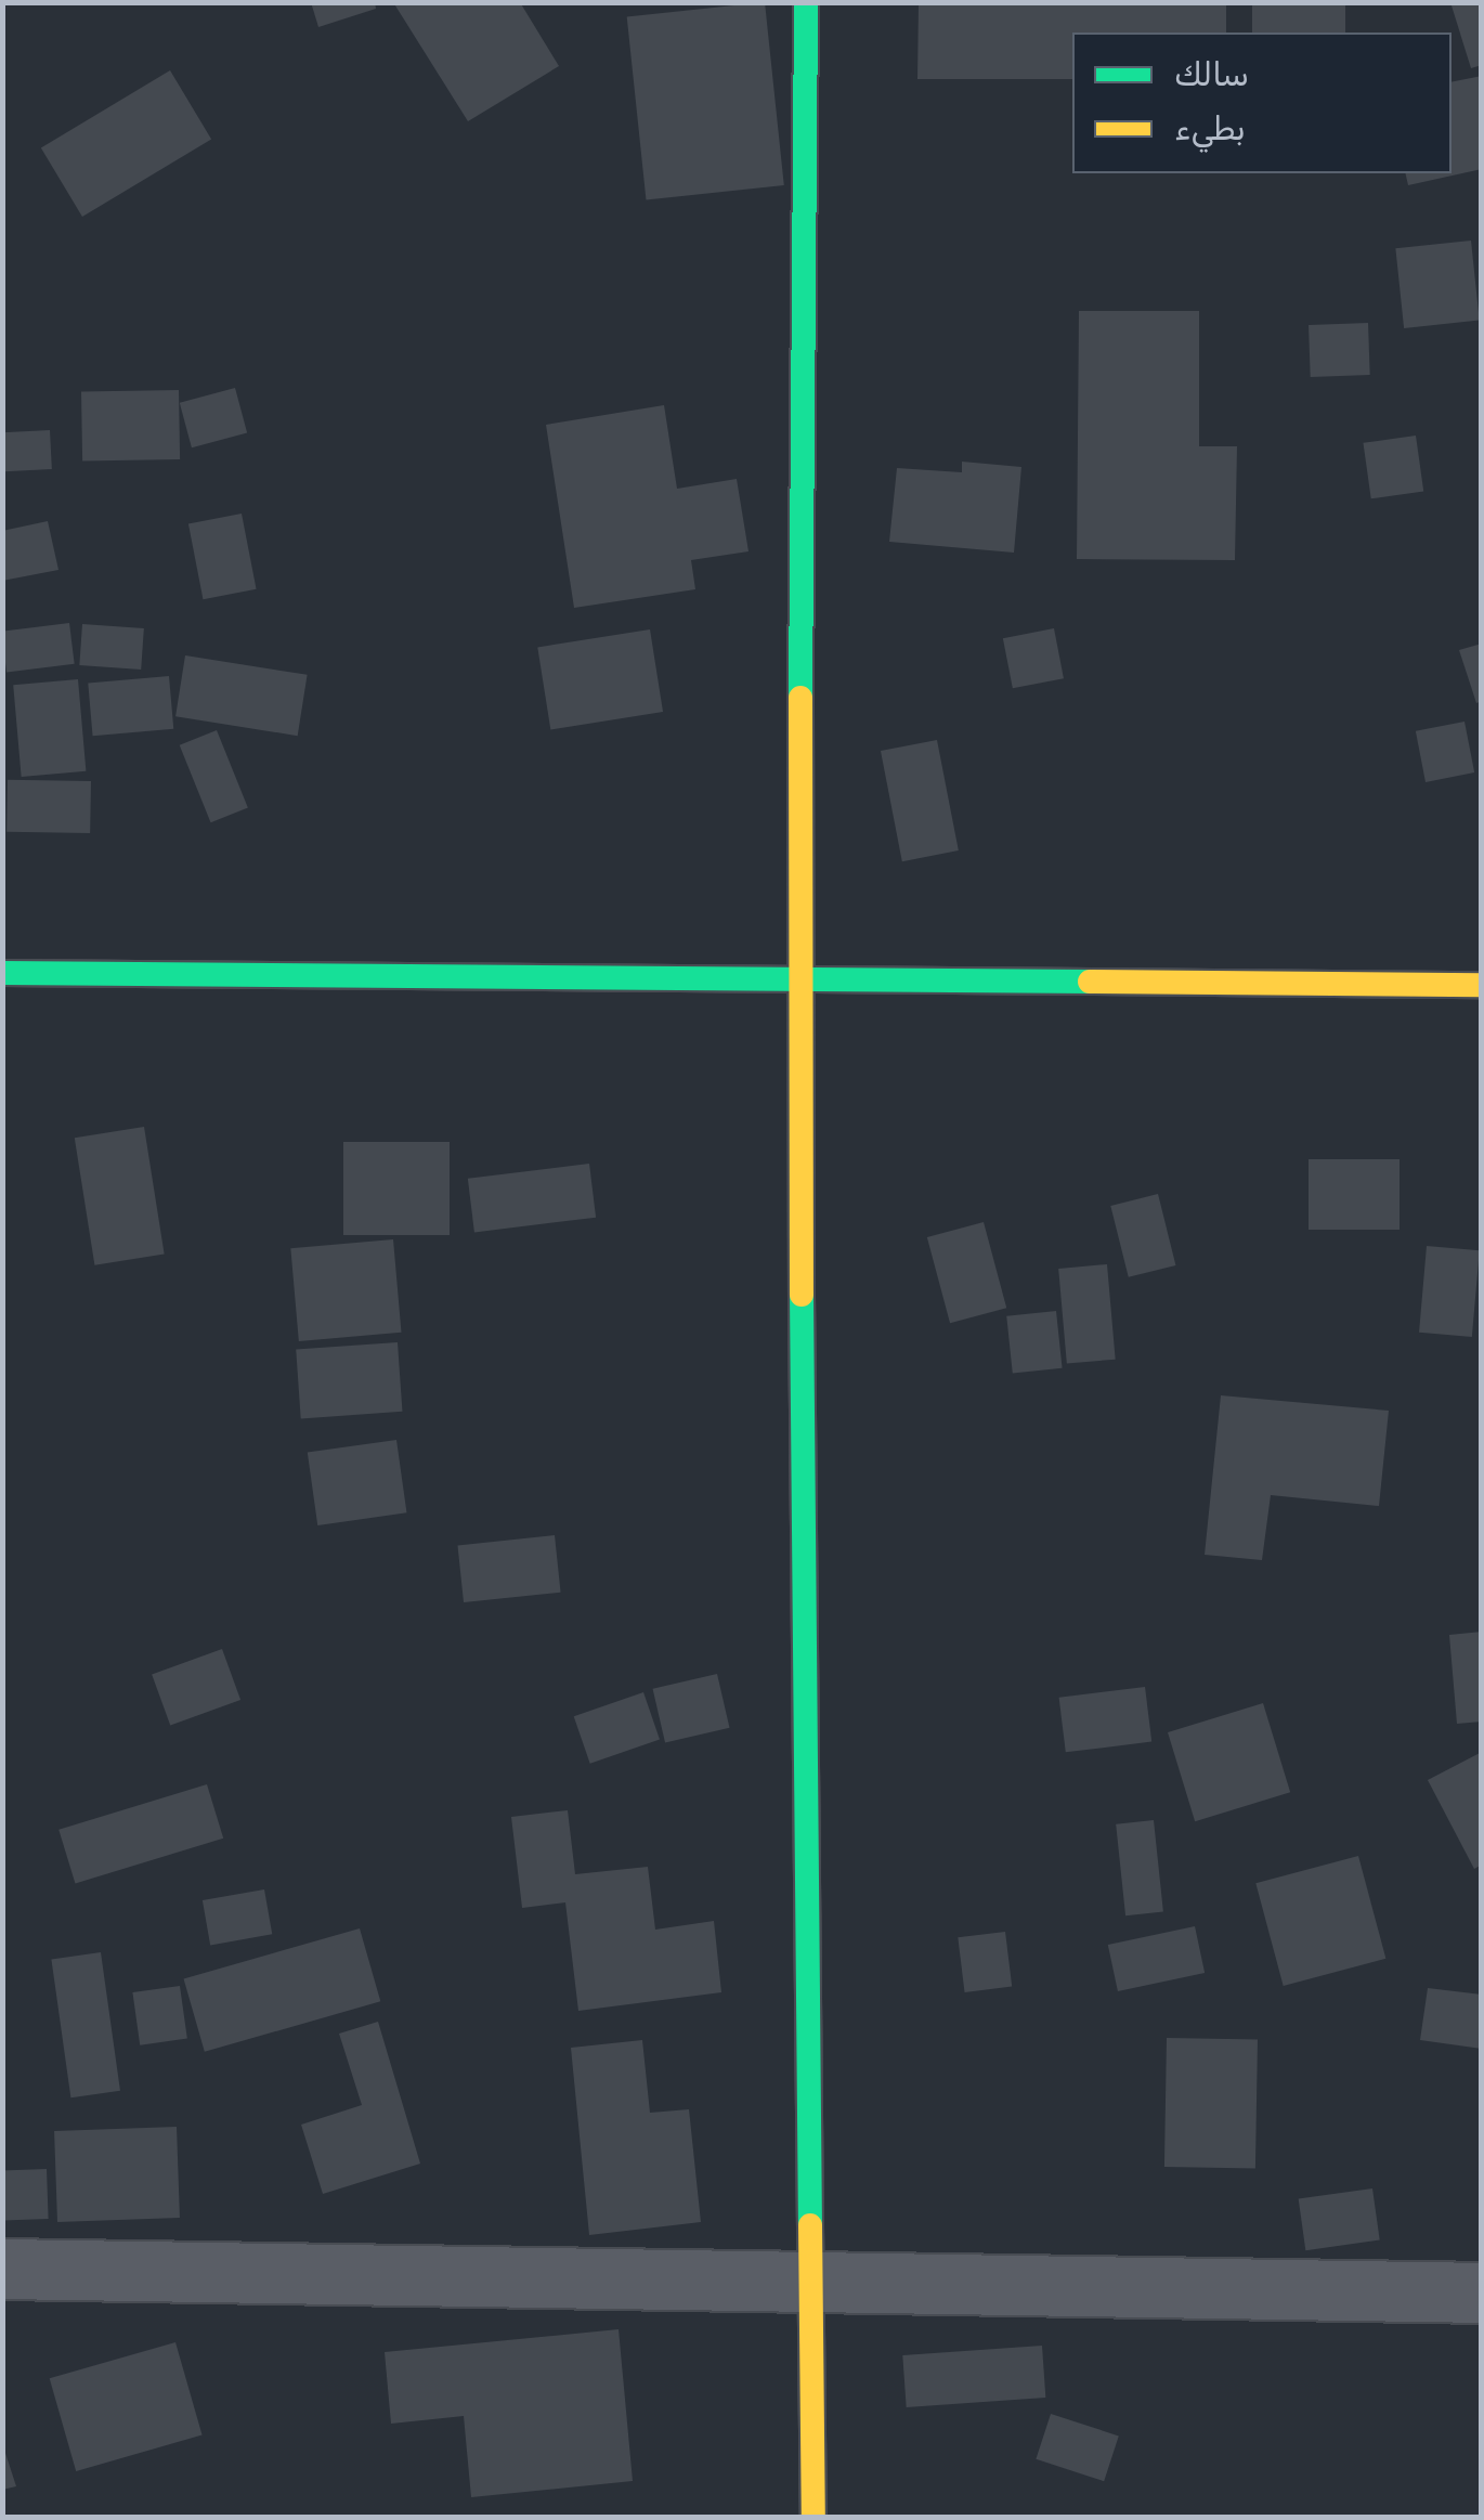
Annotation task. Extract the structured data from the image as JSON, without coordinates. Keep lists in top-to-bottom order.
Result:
{
  "legend": ["سالك", "بطيء"]
}
